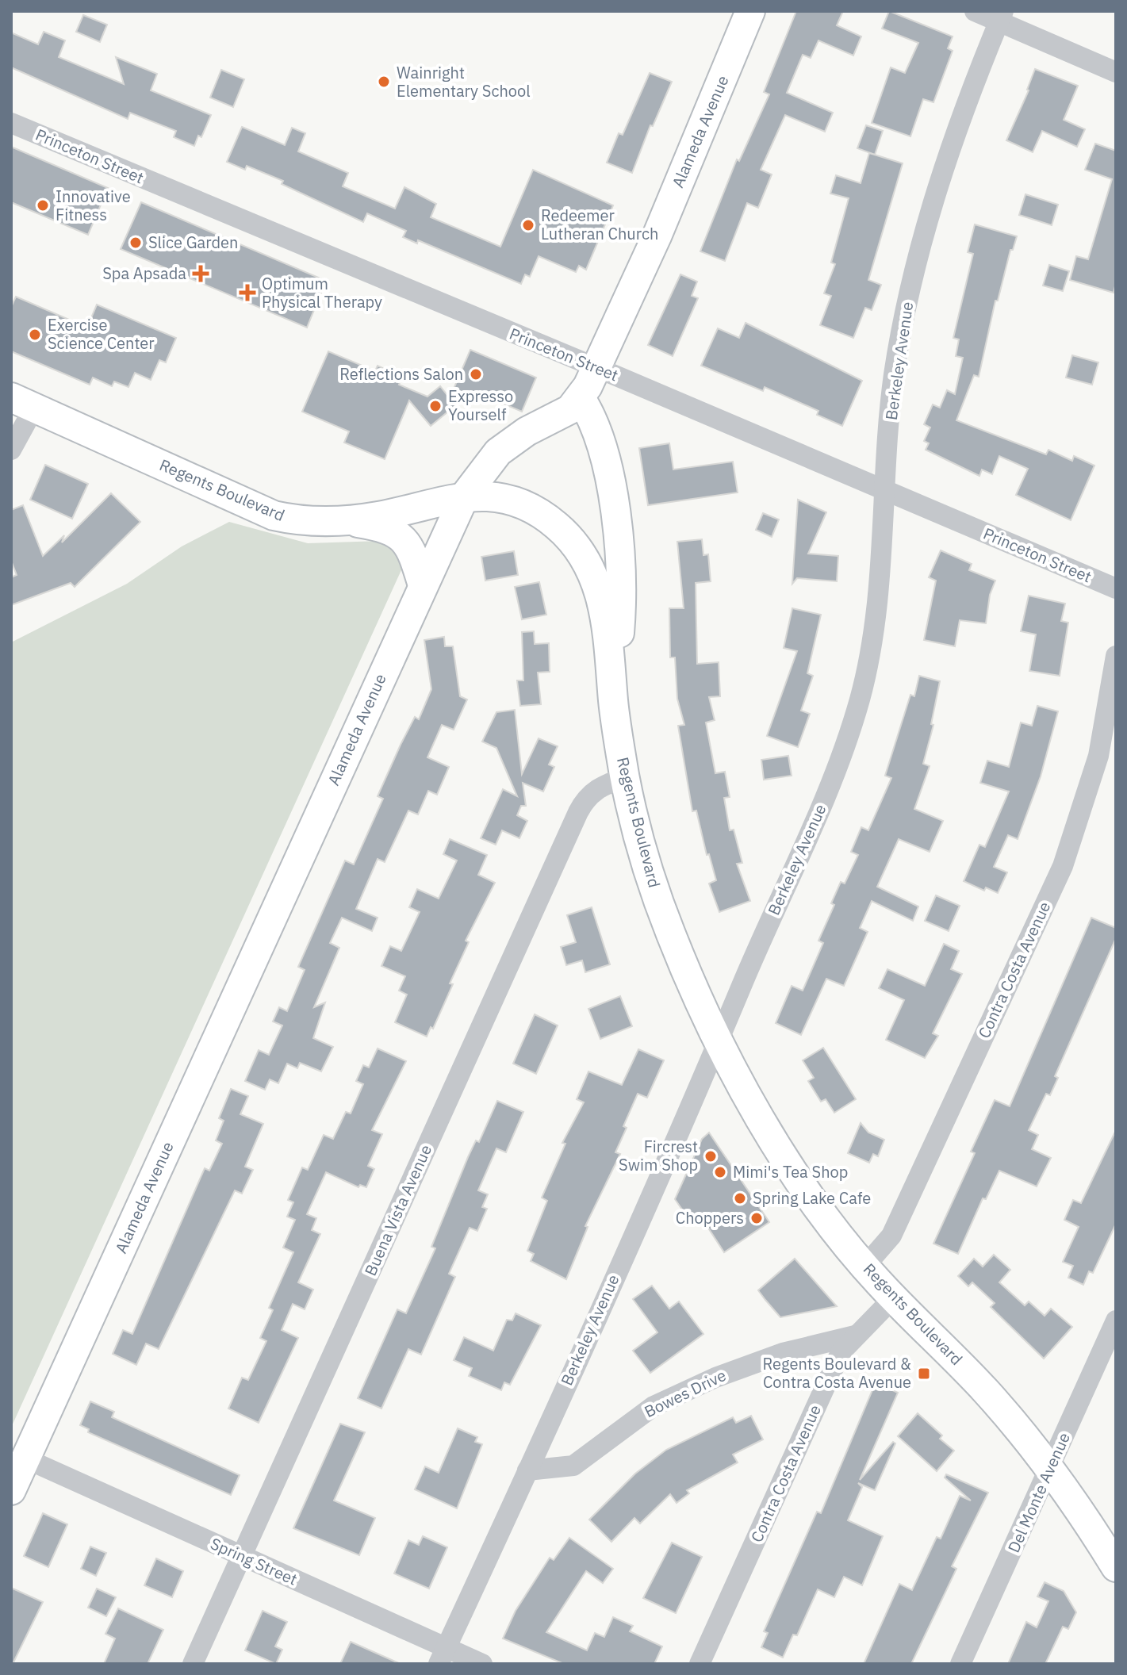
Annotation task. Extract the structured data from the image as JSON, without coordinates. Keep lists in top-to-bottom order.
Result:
{
  "streets": {
    "main road": ["Alameda Avenue", "Regents Boulevard"],
    "street": [
      "Princeton Street",
      "Berkeley Avenue",
      "Contra Costa Avenue",
      "Buena Vista Avenue",
      "Bowes Drive",
      "Del Monte Avenue",
      "Spring Street"
    ]
  },
  "crossings": [
    ["Alameda Avenue", "Princeton Street"],
    ["Alameda Avenue", "Regents Boulevard"],
    ["Alameda Avenue", "Spring Street"],
    ["Princeton Street", "Berkeley Avenue"],
    ["Berkeley Avenue", "Regents Boulevard"],
    ["Berkeley Avenue", "Bowes Drive"],
    ["Berkeley Avenue", "Spring Street"],
    ["Regents Boulevard", "Contra Costa Avenue"],
    ["Regents Boulevard", "Buena Vista Avenue"],
    ["Regents Boulevard", "Del Monte Avenue"],
    ["Contra Costa Avenue", "Bowes Drive"],
    ["Buena Vista Avenue", "Spring Street"]
  ],
  "places": {
    "other": [
      "Wainright Elementary School",
      "Innovative Fitness",
      "Redeemer Lutheran Church",
      "Slice Garden",
      "Exercise Science Center",
      "Reflections Salon",
      "Expresso Yourself",
      "Fircrest Swim Shop",
      "Mimi's Tea Shop",
      "Spring Lake Cafe",
      "Choppers"
    ],
    "health": ["Spa Apsada", "Optimum Physical Therapy"],
    "transit": ["Regents Boulevard & Contra Costa Avenue"]
  }
}
